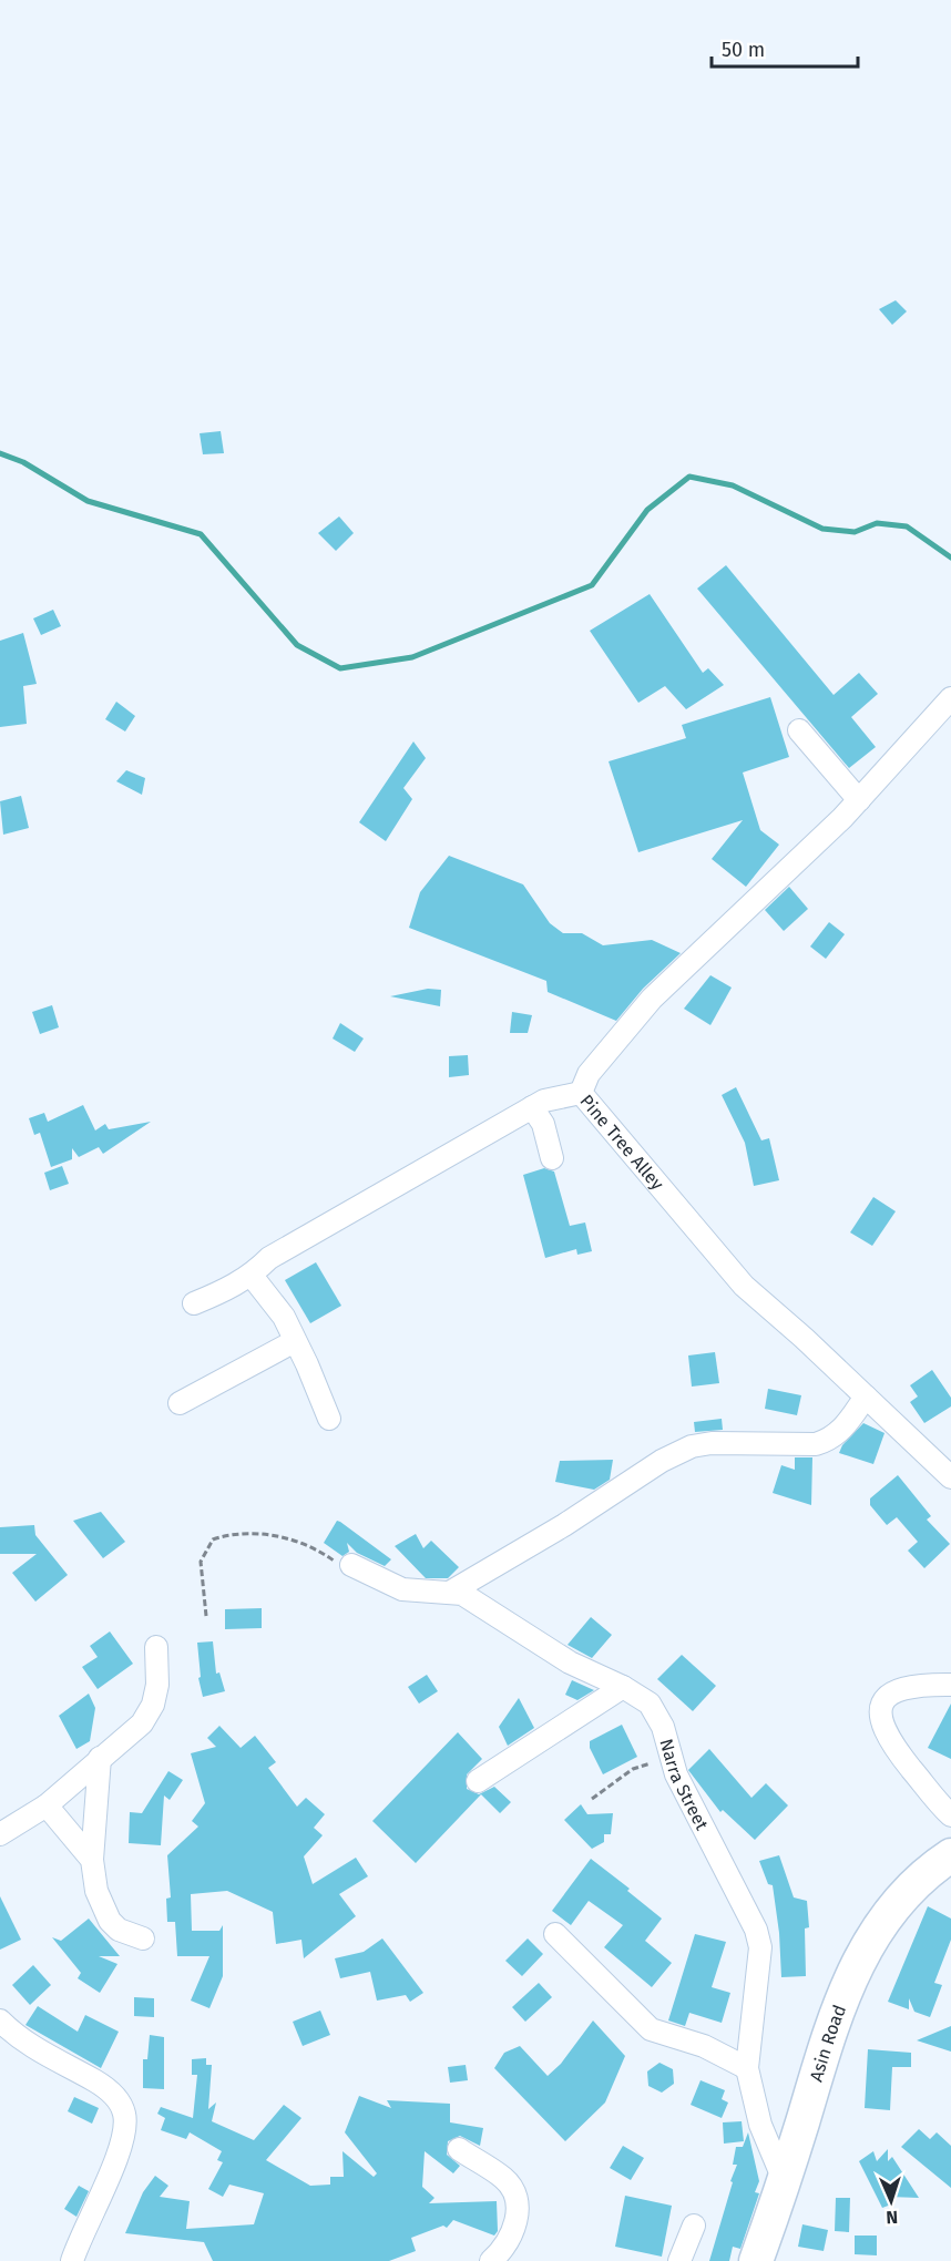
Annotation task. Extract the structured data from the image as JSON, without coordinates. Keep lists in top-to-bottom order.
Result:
{
  "streets": {
    "main road": ["Asin Road"],
    "street": ["Pine Tree Alley", "Narra Street"]
  },
  "crossings": [
    ["Narra Street", "Asin Road"]
  ],
  "scale_bar": "50 m",
  "north": "bottom"
}
